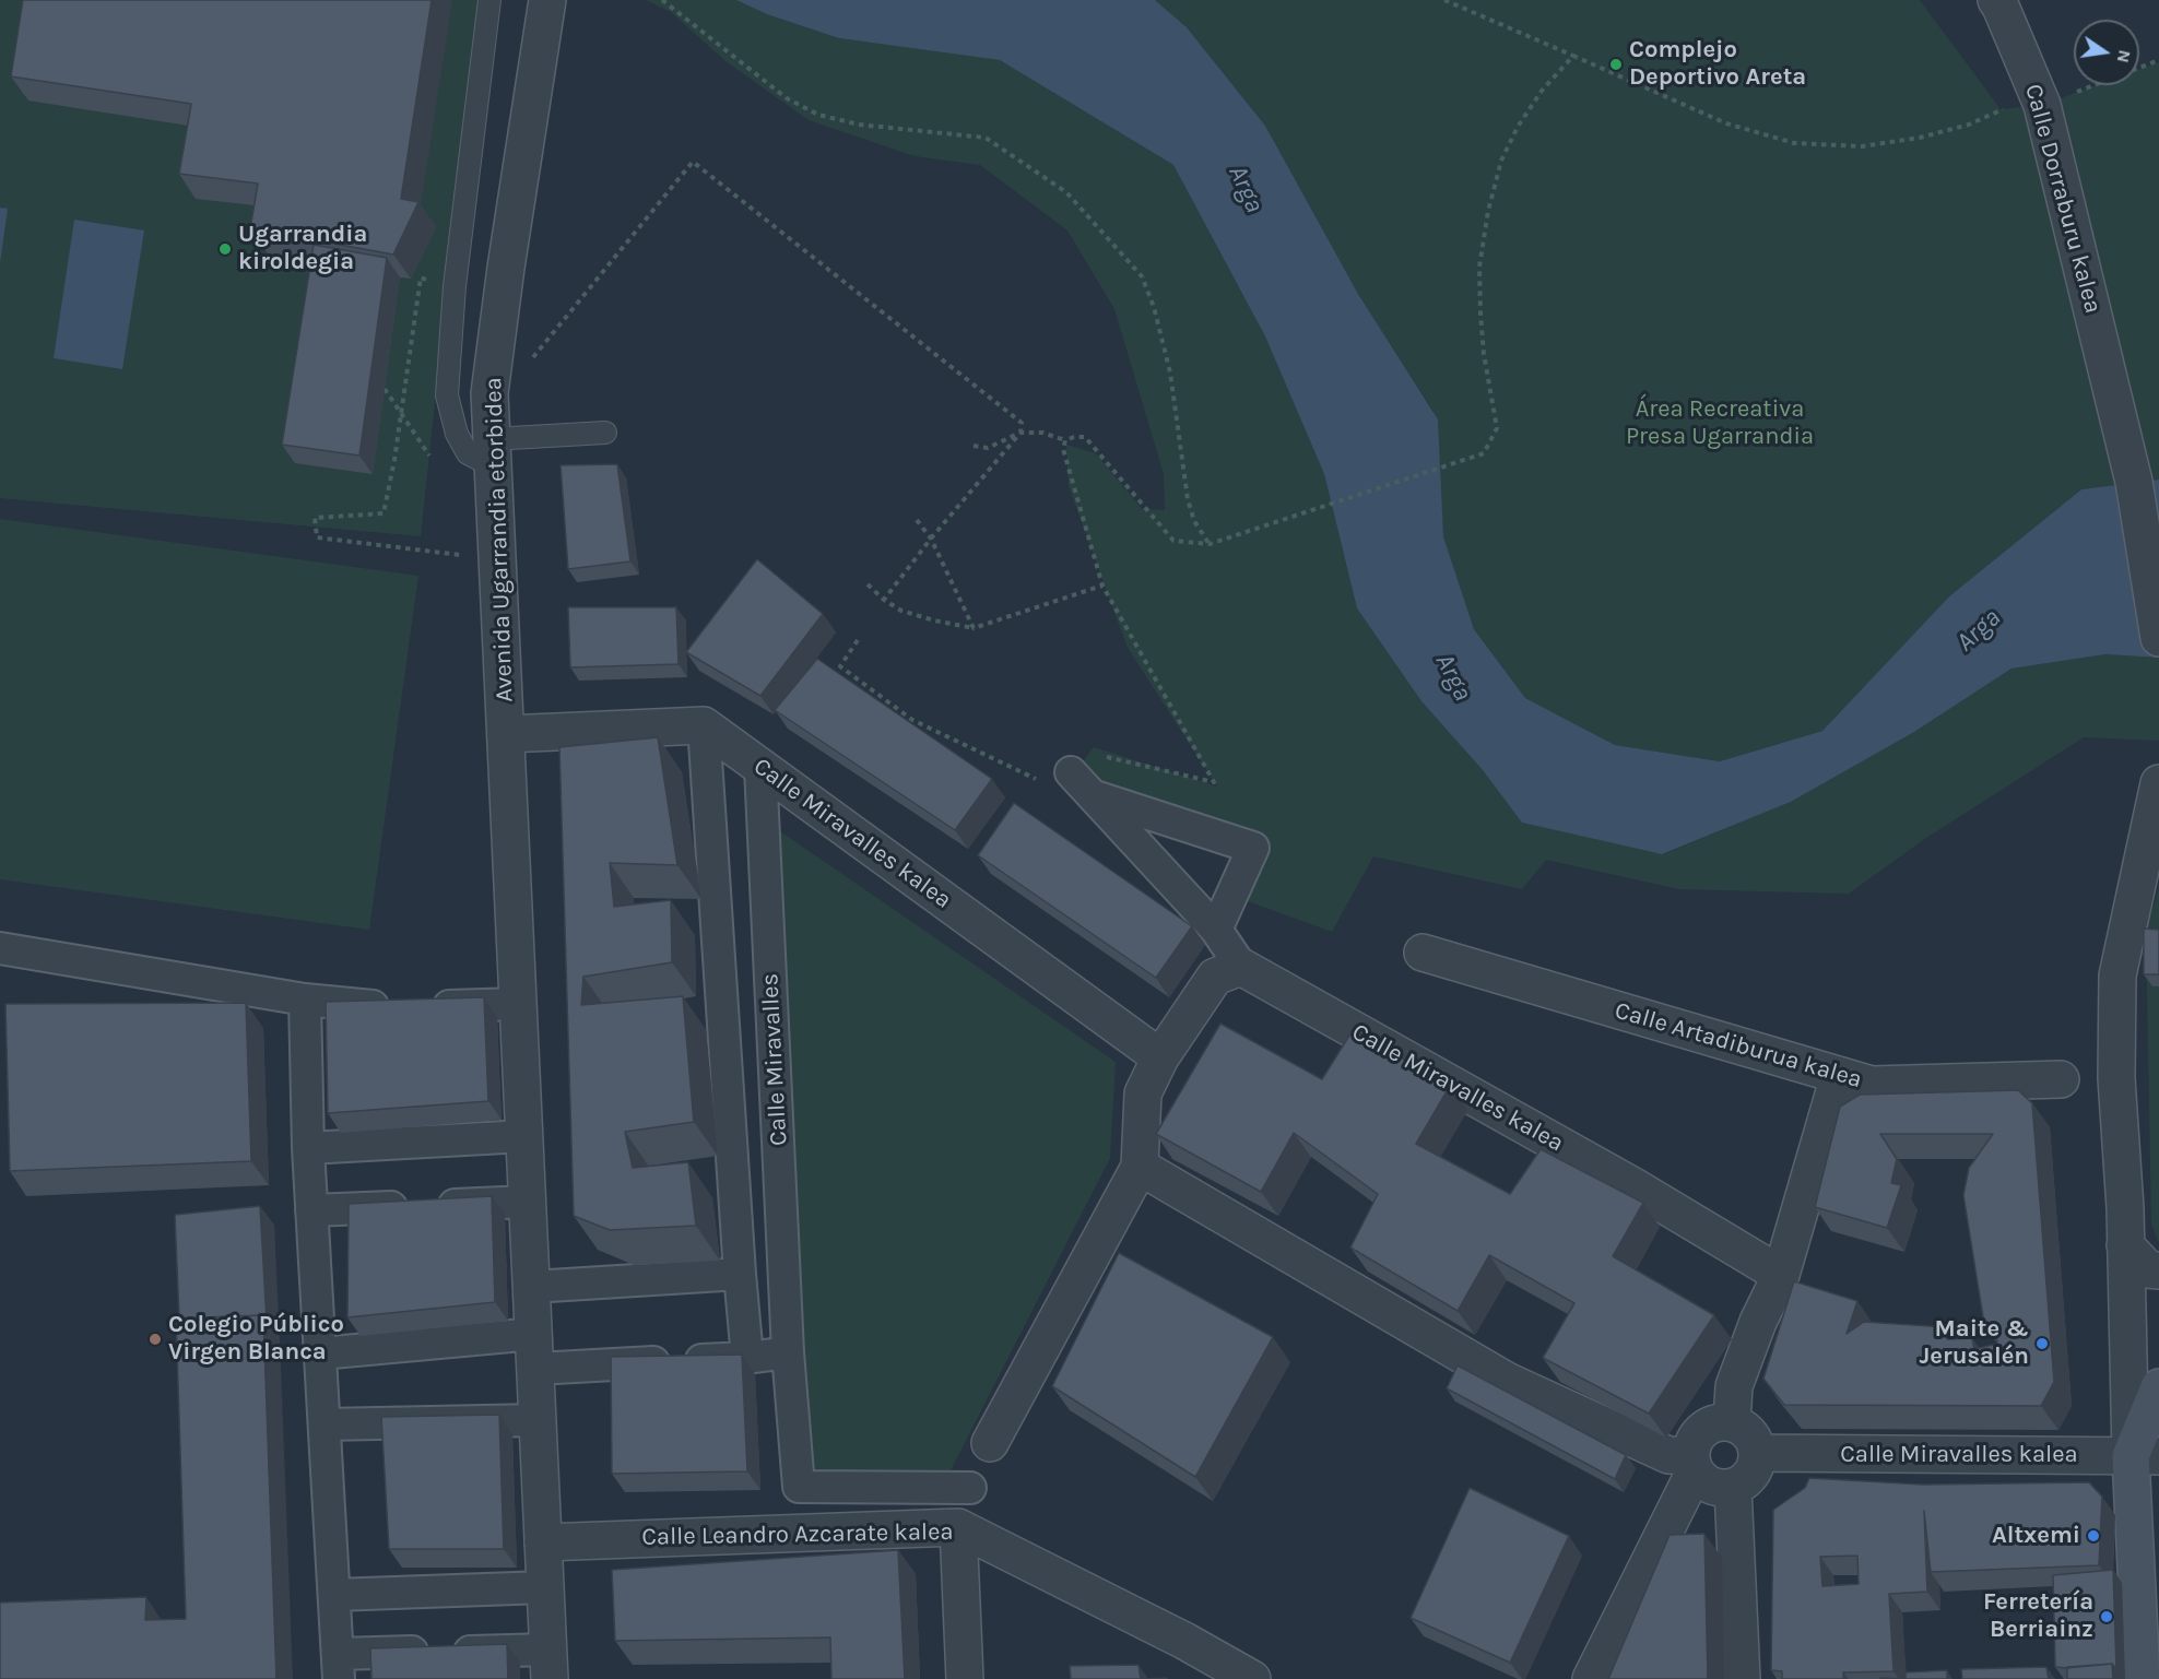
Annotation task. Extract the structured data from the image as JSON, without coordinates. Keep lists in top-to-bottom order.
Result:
{
  "streets": {
    "street": [
      "Calle Dorraburu kalea",
      "Avenida Ugarrandia etorbidea",
      "Calle Miravalles kalea",
      "Calle Artadiburua kalea",
      "Calle Miravalles",
      "Calle Leandro Azcarate kalea"
    ]
  },
  "crossings": [
    ["Avenida Ugarrandia etorbidea", "Calle Leandro Azcarate kalea"],
    ["Calle Miravalles kalea", "Calle Miravalles"]
  ],
  "water": ["Arga"],
  "parks": ["Área Recreativa Presa Ugarrandia"],
  "places": [
    "Complejo Deportivo Areta",
    "Ugarrandia kiroldegia",
    "Colegio Público Virgen Blanca",
    "Maite & Jerusalén",
    "Altxemi",
    "Ferretería Berriainz"
  ],
  "north": "right"
}
